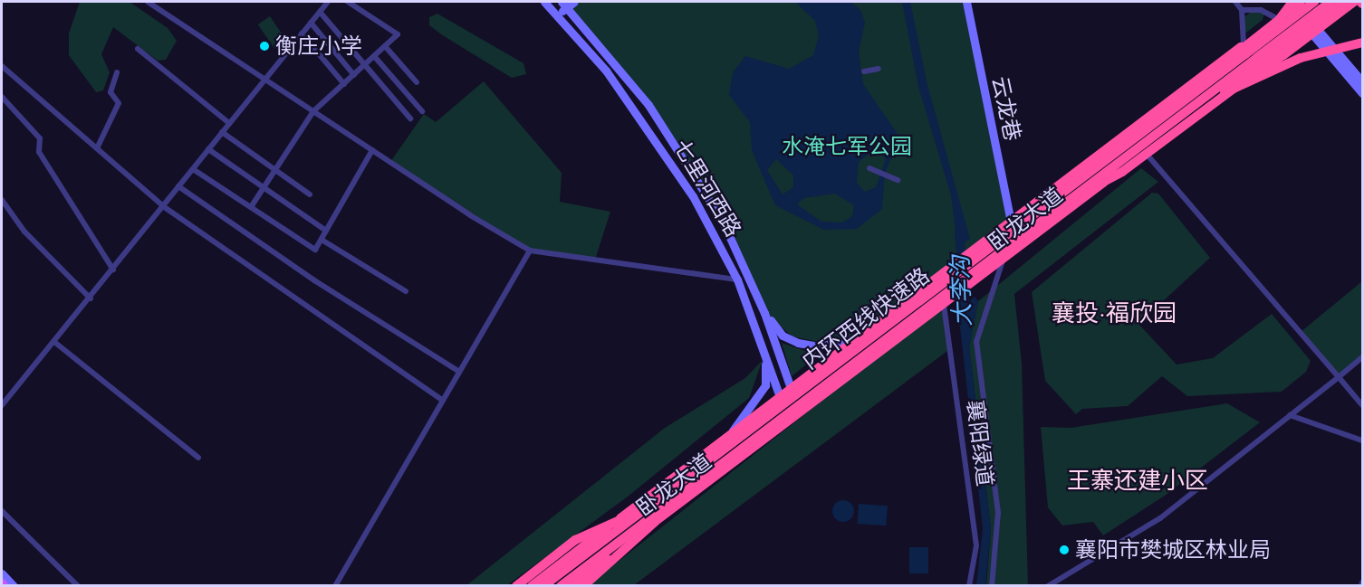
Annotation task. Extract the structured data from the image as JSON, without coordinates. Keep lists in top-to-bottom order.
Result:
{
  "streets": {
    "highway": ["卧龙大道", "内环西线快速路"],
    "street": ["云龙巷", "七里河西路", "襄阳绿道"]
  },
  "crossings": [
    ["云龙巷", "卧龙大道"],
    ["七里河西路", "卧龙大道"],
    ["卧龙大道", "襄阳绿道"]
  ],
  "districts": ["襄投·福欣园", "王寨还建小区"],
  "water": ["大李沟"],
  "parks": ["水淹七军公园"],
  "places": ["衡庄小学", "襄阳市樊城区林业局"]
}
